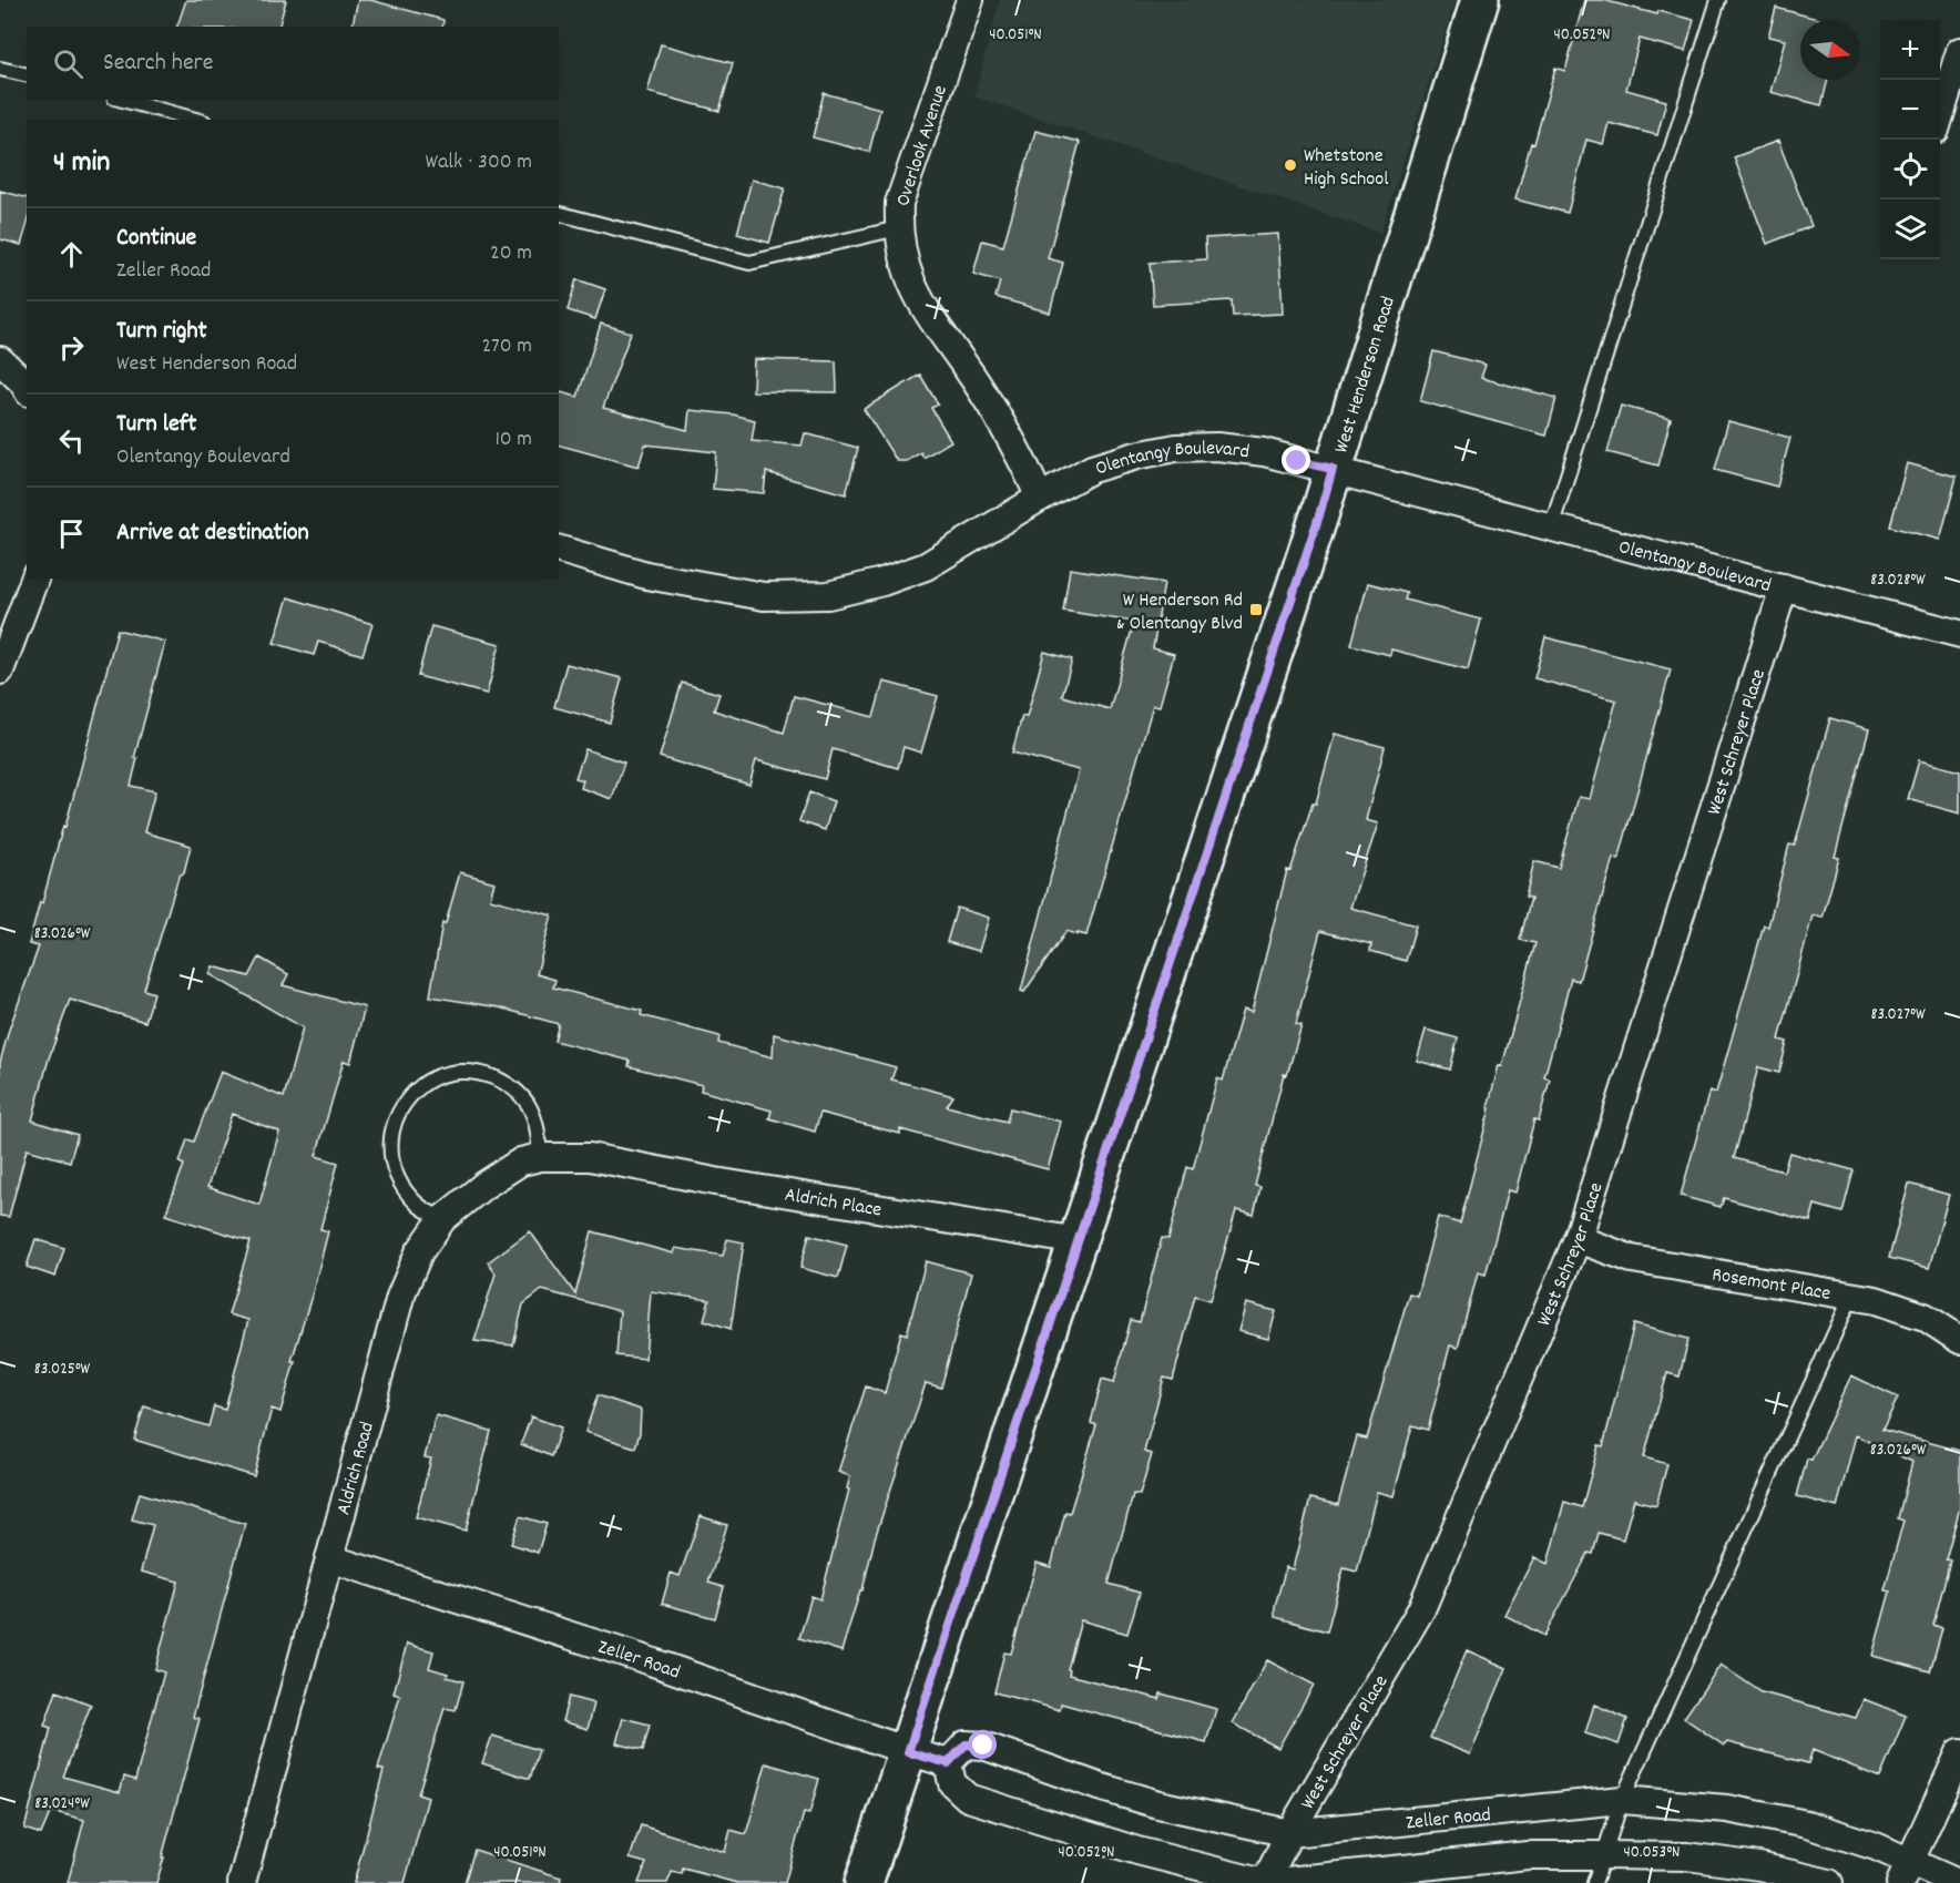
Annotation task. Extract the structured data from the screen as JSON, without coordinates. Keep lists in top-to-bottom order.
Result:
{
  "streets": {
    "main road": ["West Henderson Road"],
    "street": [
      "Overlook Avenue",
      "Olentangy Boulevard",
      "West Schreyer Place",
      "Aldrich Place",
      "Rosemont Place",
      "Aldrich Road",
      "Zeller Road"
    ]
  },
  "crossings": [
    ["Overlook Avenue", "Olentangy Boulevard"],
    ["West Henderson Road", "Olentangy Boulevard"],
    ["West Henderson Road", "Aldrich Place"],
    ["West Henderson Road", "Zeller Road"],
    ["Olentangy Boulevard", "West Schreyer Place"],
    ["West Schreyer Place", "Rosemont Place"],
    ["West Schreyer Place", "Zeller Road"],
    ["Aldrich Place", "Aldrich Road"],
    ["Aldrich Road", "Zeller Road"]
  ],
  "places": {
    "other": ["Whetstone High School"],
    "transit": ["W Henderson Rd & Olentangy Blvd"]
  },
  "north": "right",
  "page": {
    "map_buttons": ["+", "−"],
    "search": "Search here",
    "heading": ["4 min", "Walk · 300 m"],
    "list": [
      ["Continue", "Zeller Road", "20 m"],
      ["Turn right", "West Henderson Road", "270 m"],
      ["Turn left", "Olentangy Boulevard", "10 m"],
      "Arrive at destination"
    ]
  },
  "coordinates": [
    "40.051°N",
    "40.052°N",
    "83.028°W",
    "83.026°W",
    "83.027°W",
    "83.025°W",
    "83.024°W",
    "40.053°N"
  ]
}
